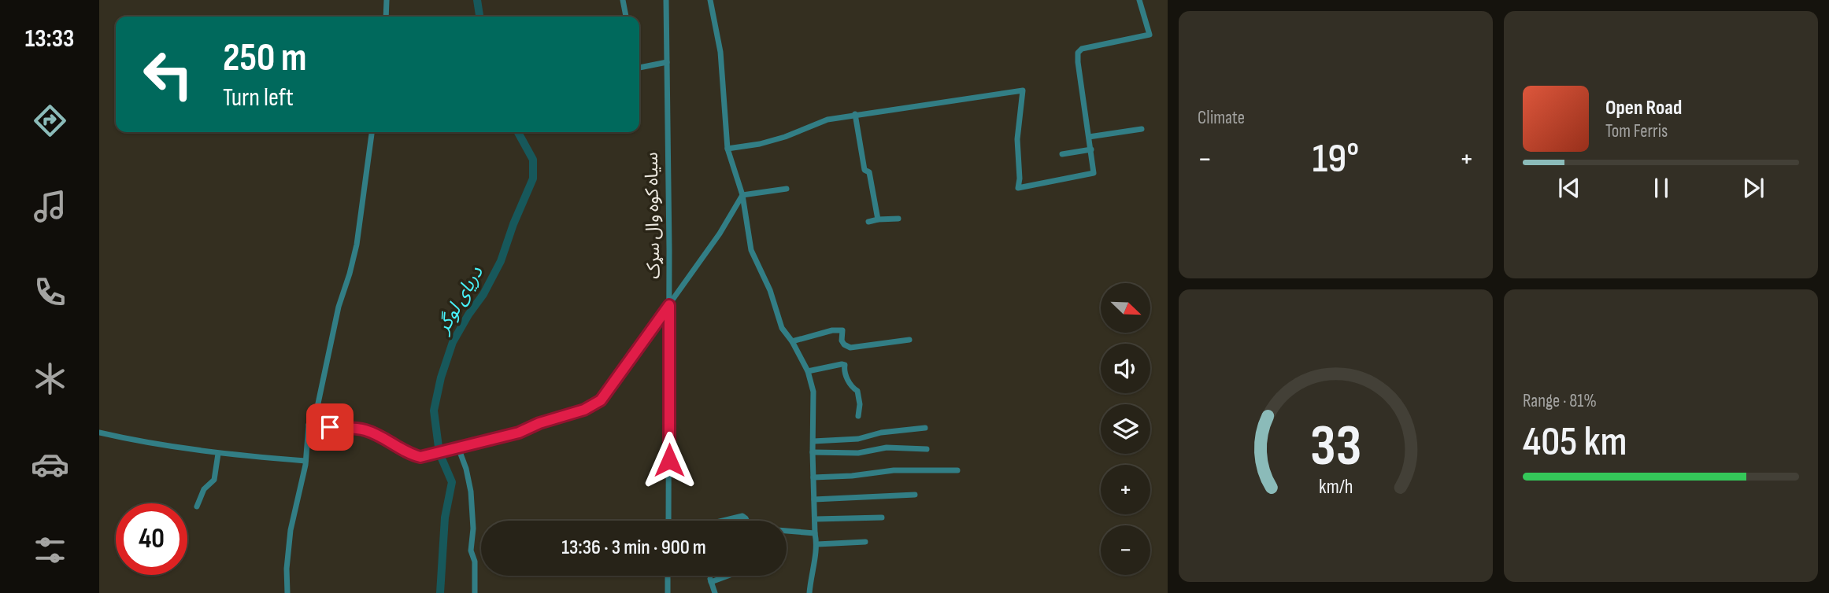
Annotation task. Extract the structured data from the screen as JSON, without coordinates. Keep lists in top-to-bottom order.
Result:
{
  "streets": {
    "street": ["سیاه کوه وال سړک"]
  },
  "water": ["دریای لوگر"],
  "north": "bottom right",
  "page": {
    "tabs": "13:33",
    "tile": [
      "Climate",
      ["Range · 81%", "405 km"]
    ],
    "turn": ["250 m", "Turn left"],
    "song": ["Open Road", "Tom Ferris"],
    "heat": ["−", "19°", "+"],
    "map_buttons": ["+", "−"],
    "limit": "40",
    "trip": "13:36 · 3 min · 900 m",
    "gauge": ["33", "km/h"]
  }
}
